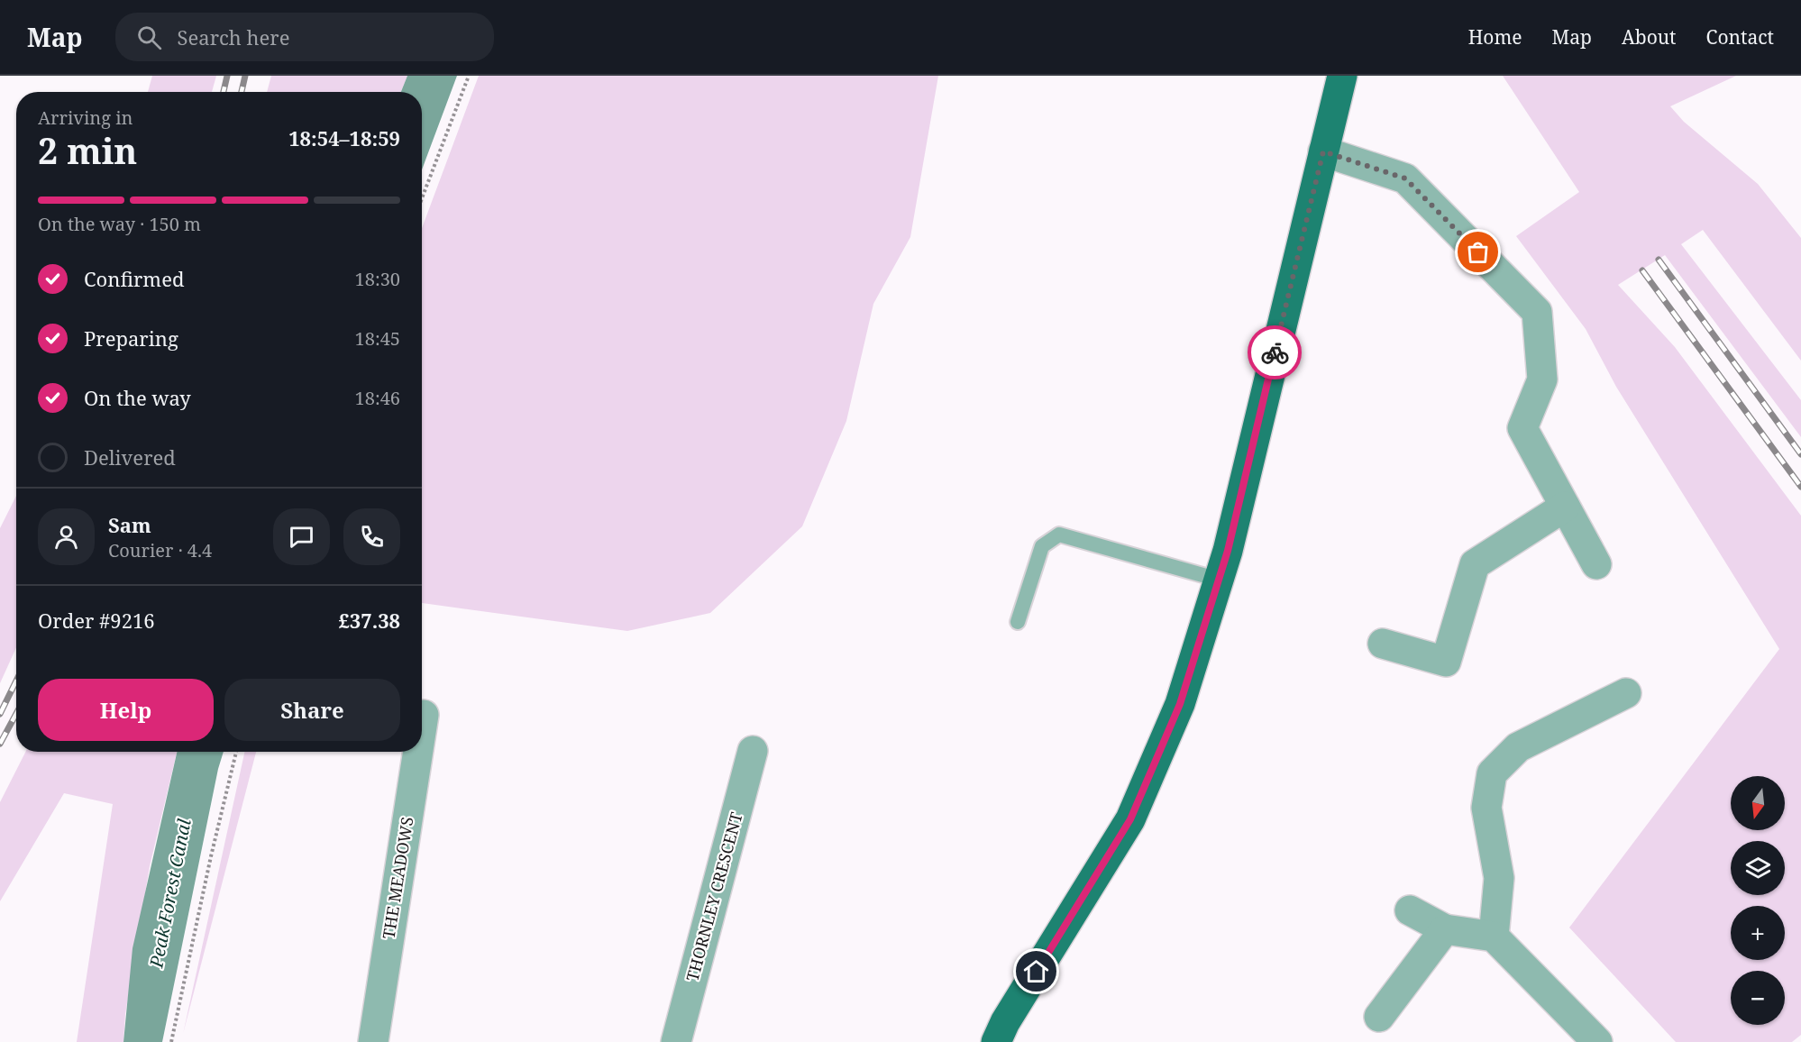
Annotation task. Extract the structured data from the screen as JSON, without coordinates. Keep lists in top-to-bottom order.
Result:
{
  "streets": {
    "street": ["THE MEADOWS", "THORNLEY CRESCENT"]
  },
  "water": ["Peak Forest Canal"],
  "north": "bottom",
  "page": {
    "header": "Map",
    "search": "Search here",
    "nav": [
      "Home",
      "Map",
      "About",
      "Contact"
    ],
    "heading": ["2 min", "Arriving in", "18:54–18:59"],
    "panel": [
      "Sam",
      "Courier · 4.4",
      "Order #9216",
      "£37.38"
    ],
    "bar": "On the way · 150 m",
    "list": [
      ["Confirmed", "18:30"],
      ["Preparing", "18:45"],
      ["On the way", "18:46"],
      "Delivered"
    ],
    "buttons": ["Help", "Share"],
    "map_buttons": ["+", "−"]
  }
}
